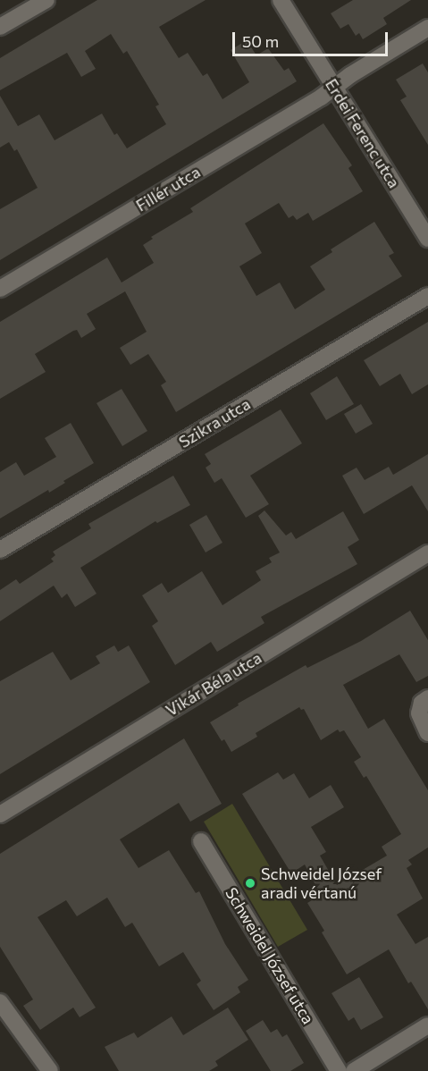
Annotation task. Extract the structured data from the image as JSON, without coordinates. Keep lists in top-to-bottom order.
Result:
{
  "streets": {
    "street": [
      "Erdei Ferenc utca",
      "Fillér utca",
      "Szikra utca",
      "Vikár Béla utca",
      "Schweidel József utca"
    ]
  },
  "crossings": [
    ["Erdei Ferenc utca", "Fillér utca"]
  ],
  "places": ["Schweidel József aradi vértanú"],
  "scale_bar": "50 m"
}
